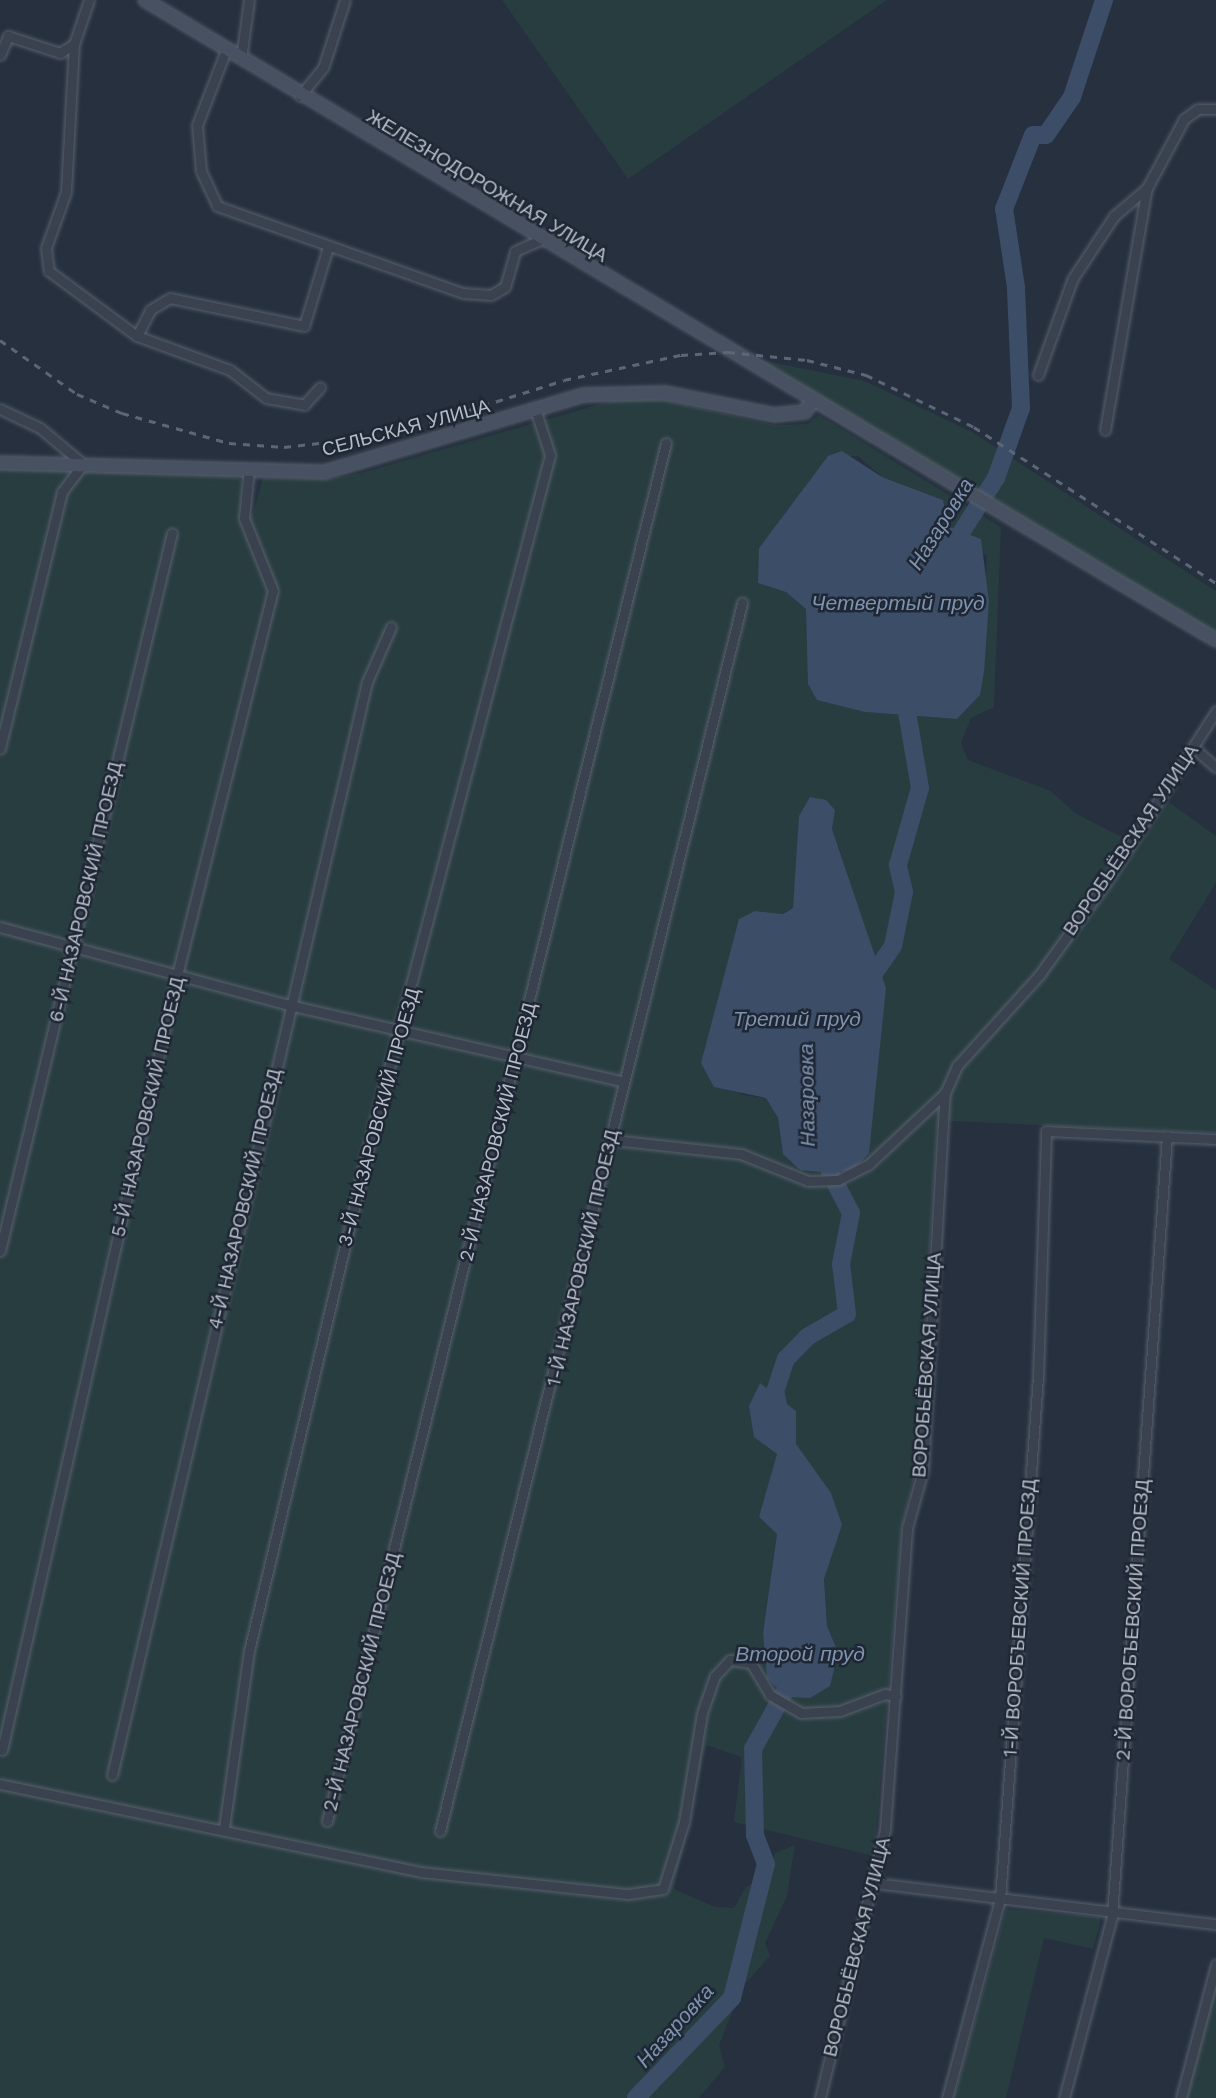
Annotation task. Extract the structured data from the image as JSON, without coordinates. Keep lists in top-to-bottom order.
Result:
{
  "streets": {
    "street": [
      "ЖЕЛЕЗНОДОРОЖНАЯ УЛИЦА",
      "СЕЛЬСКАЯ УЛИЦА",
      "ВОРОБЬЁВСКАЯ УЛИЦА",
      "6-Й НАЗАРОВСКИЙ ПРОЕЗД",
      "5-Й НАЗАРОВСКИЙ ПРОЕЗД",
      "3-Й НАЗАРОВСКИЙ ПРОЕЗД",
      "2-Й НАЗАРОВСКИЙ ПРОЕЗД",
      "4-Й НАЗАРОВСКИЙ ПРОЕЗД",
      "1-Й НАЗАРОВСКИЙ ПРОЕЗД",
      "1-Й ВОРОБЪЕВСКИЙ ПРОЕЗД",
      "2-Й ВОРОБЪЕВСКИЙ ПРОЕЗД"
    ]
  },
  "crossings": [
    ["ЖЕЛЕЗНОДОРОЖНАЯ УЛИЦА", "СЕЛЬСКАЯ УЛИЦА"],
    ["СЕЛЬСКАЯ УЛИЦА", "5-Й НАЗАРОВСКИЙ ПРОЕЗД"],
    ["СЕЛЬСКАЯ УЛИЦА", "3-Й НАЗАРОВСКИЙ ПРОЕЗД"],
    ["1-Й ВОРОБЪЕВСКИЙ ПРОЕЗД", "2-Й ВОРОБЪЕВСКИЙ ПРОЕЗД"]
  ],
  "water": [
    "Назаровка",
    "Четвертый пруд",
    "Третий пруд",
    "Второй пруд"
  ]
}
